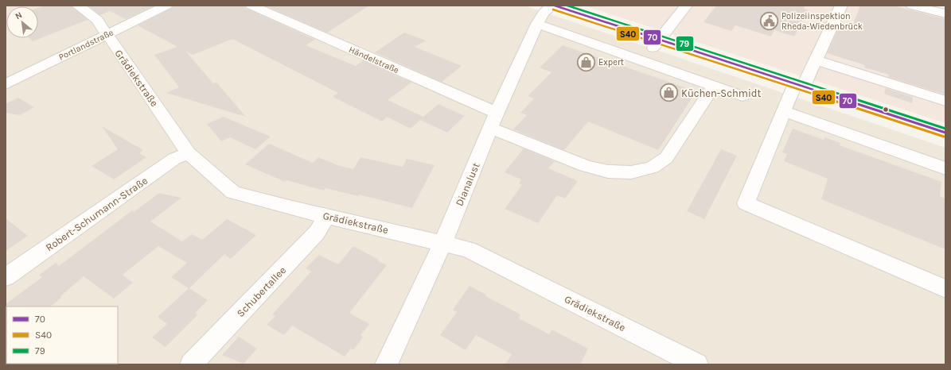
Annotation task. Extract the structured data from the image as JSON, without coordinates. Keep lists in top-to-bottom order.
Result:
{
  "streets": {
    "street": [
      "Portlandstraße",
      "Händelstraße",
      "Grädiekstraße",
      "Dianalust",
      "Robert-Schumann-Straße",
      "Schubertallee"
    ]
  },
  "crossings": [
    ["Portlandstraße", "Grädiekstraße"],
    ["Händelstraße", "Dianalust"],
    ["Grädiekstraße", "Dianalust"],
    ["Grädiekstraße", "Robert-Schumann-Straße"],
    ["Grädiekstraße", "Schubertallee"]
  ],
  "places": {
    "public building": ["Polizeiinspektion Rheda-Wiedenbrück"],
    "shop": ["Expert", "Küchen-Schmidt"]
  },
  "lines": ["transit line 70", "transit line 79", "transit line S40"],
  "legend": ["70", "S40", "79"],
  "north": "top left"
}
